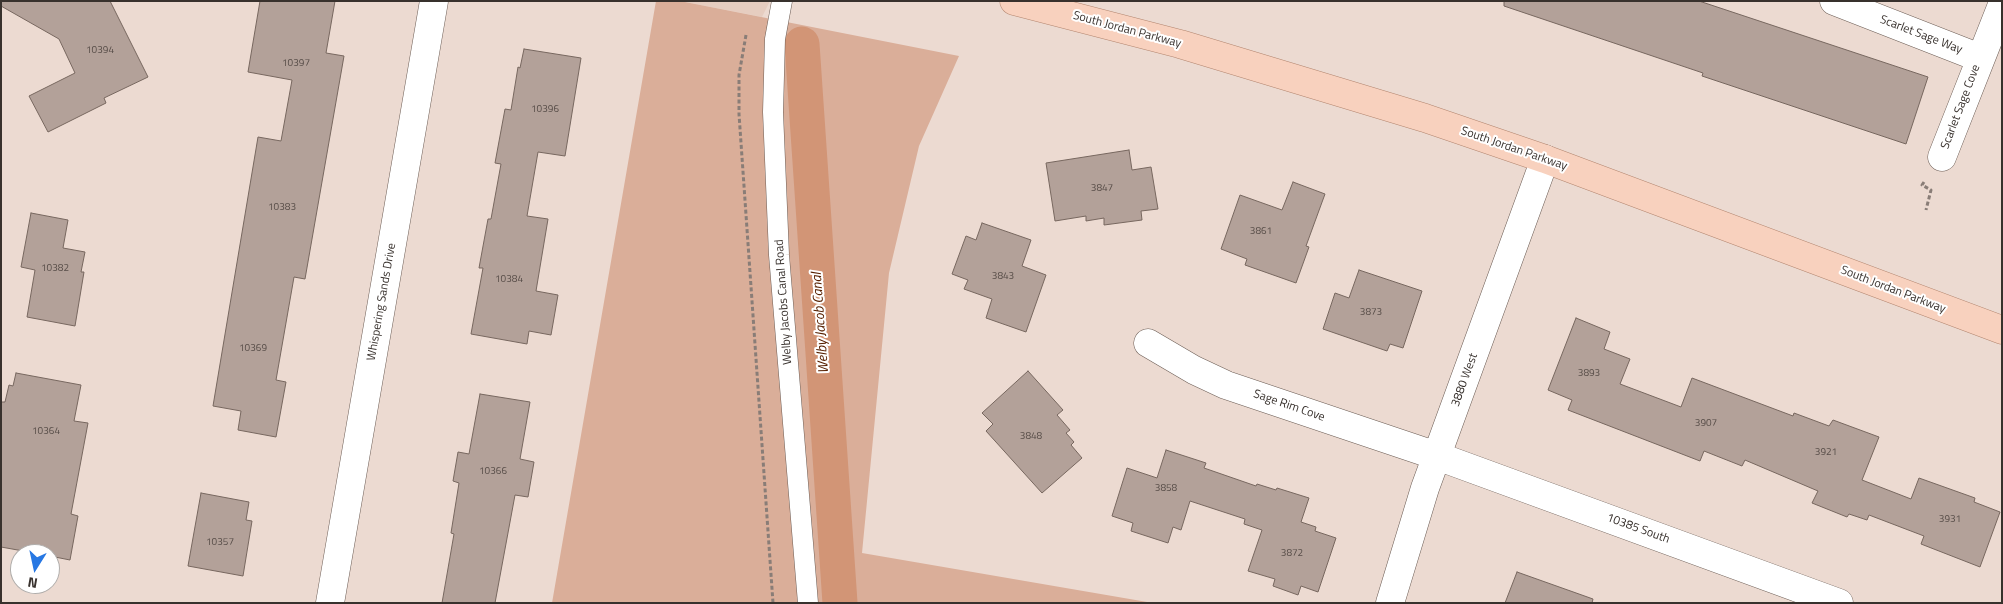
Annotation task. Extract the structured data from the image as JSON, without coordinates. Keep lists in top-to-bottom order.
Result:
{
  "streets": {
    "main road": ["South Jordan Parkway"],
    "street": [
      "Scarlet Sage Way",
      "Scarlet Sage Cove",
      "Whispering Sands Drive",
      "3880 West",
      "Sage Rim Cove",
      "10385 South"
    ],
    "lane": ["Welby Jacobs Canal Road"]
  },
  "crossings": [
    ["South Jordan Parkway", "3880 West"],
    ["Scarlet Sage Way", "Scarlet Sage Cove"],
    ["3880 West", "Sage Rim Cove"],
    ["3880 West", "10385 South"],
    ["Sage Rim Cove", "10385 South"]
  ],
  "water": ["Welby Jacob Canal"],
  "house_numbers": [
    "10394",
    "10397",
    "10396",
    "3847",
    "10383",
    "3861",
    "10382",
    "3843",
    "10384",
    "3873",
    "10369",
    "3893",
    "3907",
    "10364",
    "3848",
    "3921",
    "10366",
    "3858",
    "3931",
    "10357",
    "3872"
  ],
  "north": "bottom"
}
